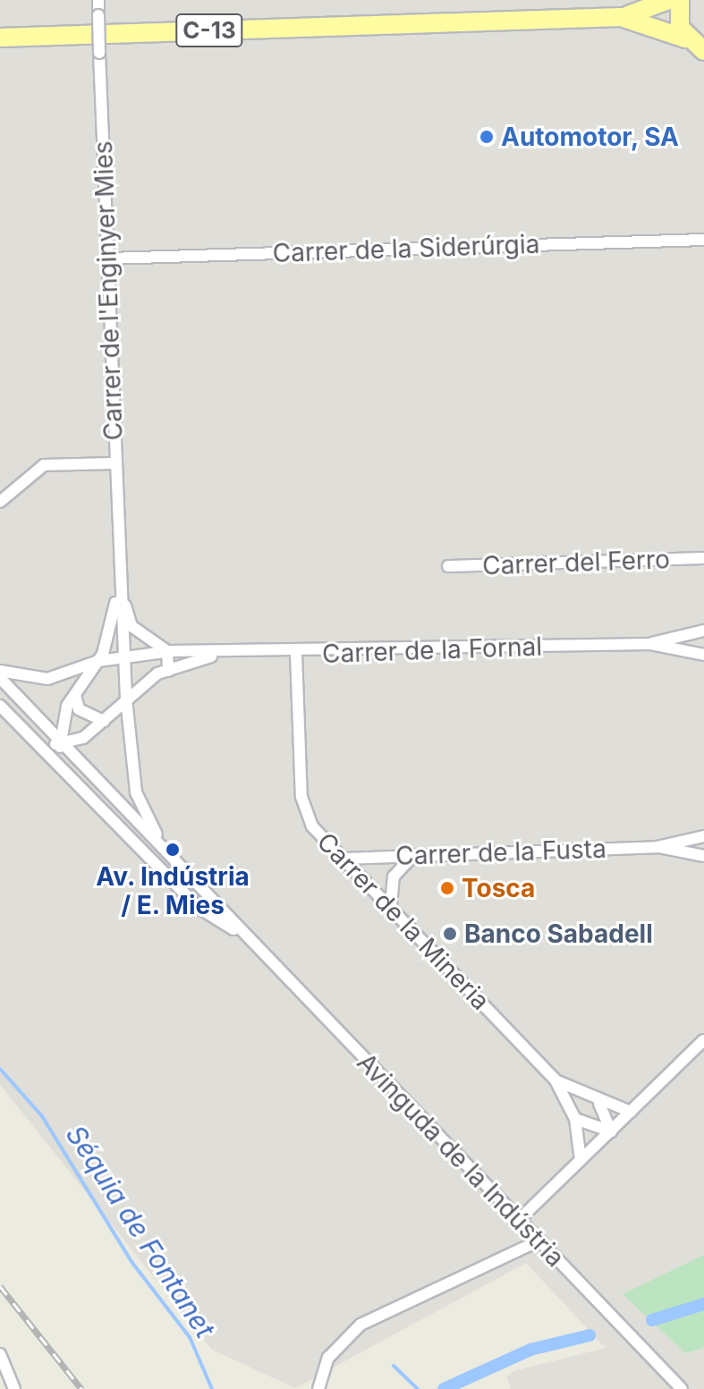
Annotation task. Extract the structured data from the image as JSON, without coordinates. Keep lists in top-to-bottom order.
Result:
{
  "streets": {
    "main road": ["C-13"],
    "street": [
      "Carrer de la Siderúrgia",
      "Carrer de l'Enginyer Mies",
      "Carrer del Ferro",
      "Carrer de la Fornal",
      "Carrer de la Fusta",
      "Carrer de la Mineria",
      "Avinguda de la Indústria"
    ]
  },
  "crossings": [
    ["Carrer de la Siderúrgia", "Carrer de l'Enginyer Mies"],
    ["Carrer de l'Enginyer Mies", "Carrer de la Fornal"],
    ["Carrer de l'Enginyer Mies", "Avinguda de la Indústria"],
    ["Carrer de la Fornal", "Carrer de la Mineria"],
    ["Carrer de la Fornal", "Avinguda de la Indústria"],
    ["Carrer de la Fusta", "Carrer de la Mineria"]
  ],
  "water": ["Séquia de Fontanet"],
  "places": [
    "Automotor, SA",
    "Av. Indústria / E. Mies",
    "Tosca",
    "Banco Sabadell"
  ]
}
